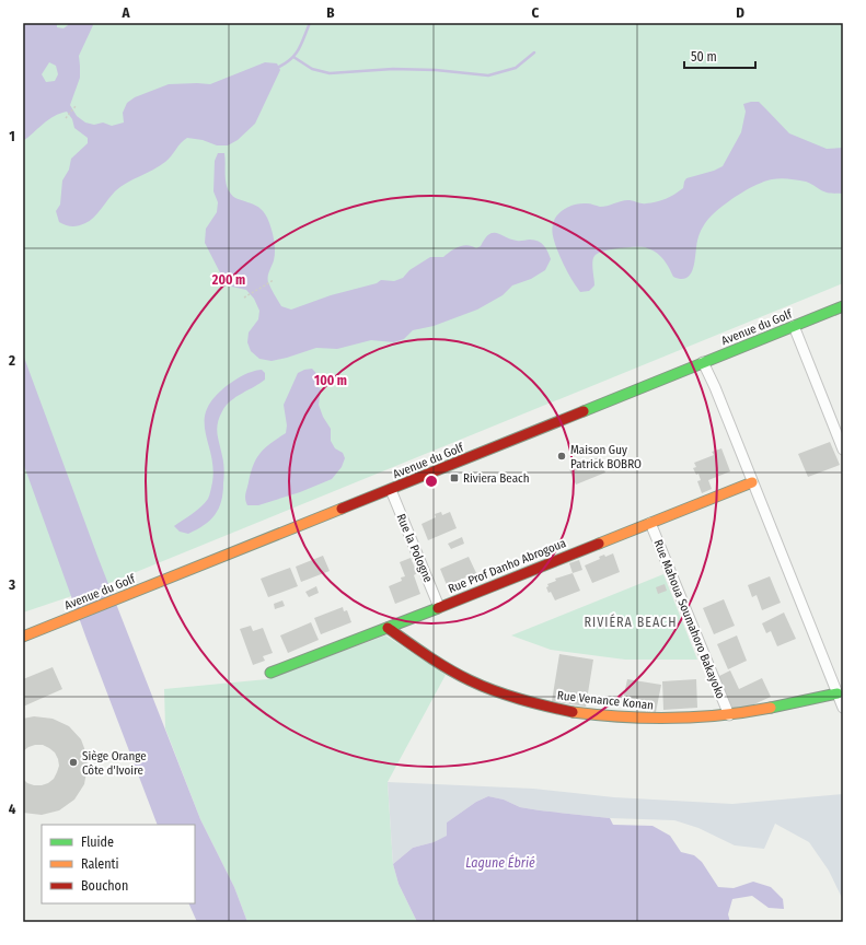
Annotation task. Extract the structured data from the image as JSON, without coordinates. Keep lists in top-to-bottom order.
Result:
{
  "streets": {
    "street": [
      "Avenue du Golf",
      "Rue la Pologne",
      "Rue Prof Danho Abrogoua",
      "Rue Mahoua Soumahoro Bakayoko",
      "Rue Venance Konan"
    ]
  },
  "crossings": [
    ["Avenue du Golf", "Rue la Pologne"],
    ["Rue la Pologne", "Rue Prof Danho Abrogoua"],
    ["Rue Prof Danho Abrogoua", "Rue Mahoua Soumahoro Bakayoko"],
    ["Rue Prof Danho Abrogoua", "Rue Venance Konan"],
    ["Rue Mahoua Soumahoro Bakayoko", "Rue Venance Konan"]
  ],
  "districts": ["RIVIÉRA BEACH"],
  "water": ["Lagune Ébrié"],
  "places": {
    "other": ["Maison Guy Patrick BOBRO", "Siège Orange Côte d'Ivoire"],
    "transit": ["Riviera Beach"]
  },
  "legend": ["Fluide", "Ralenti", "Bouchon"],
  "scale_bar": "50 m",
  "grid": {
    "columns": [
      "A",
      "B",
      "C",
      "D"
    ],
    "rows": [
      "1",
      "2",
      "3",
      "4"
    ]
  },
  "rings": ["200 m", "100 m"]
}
